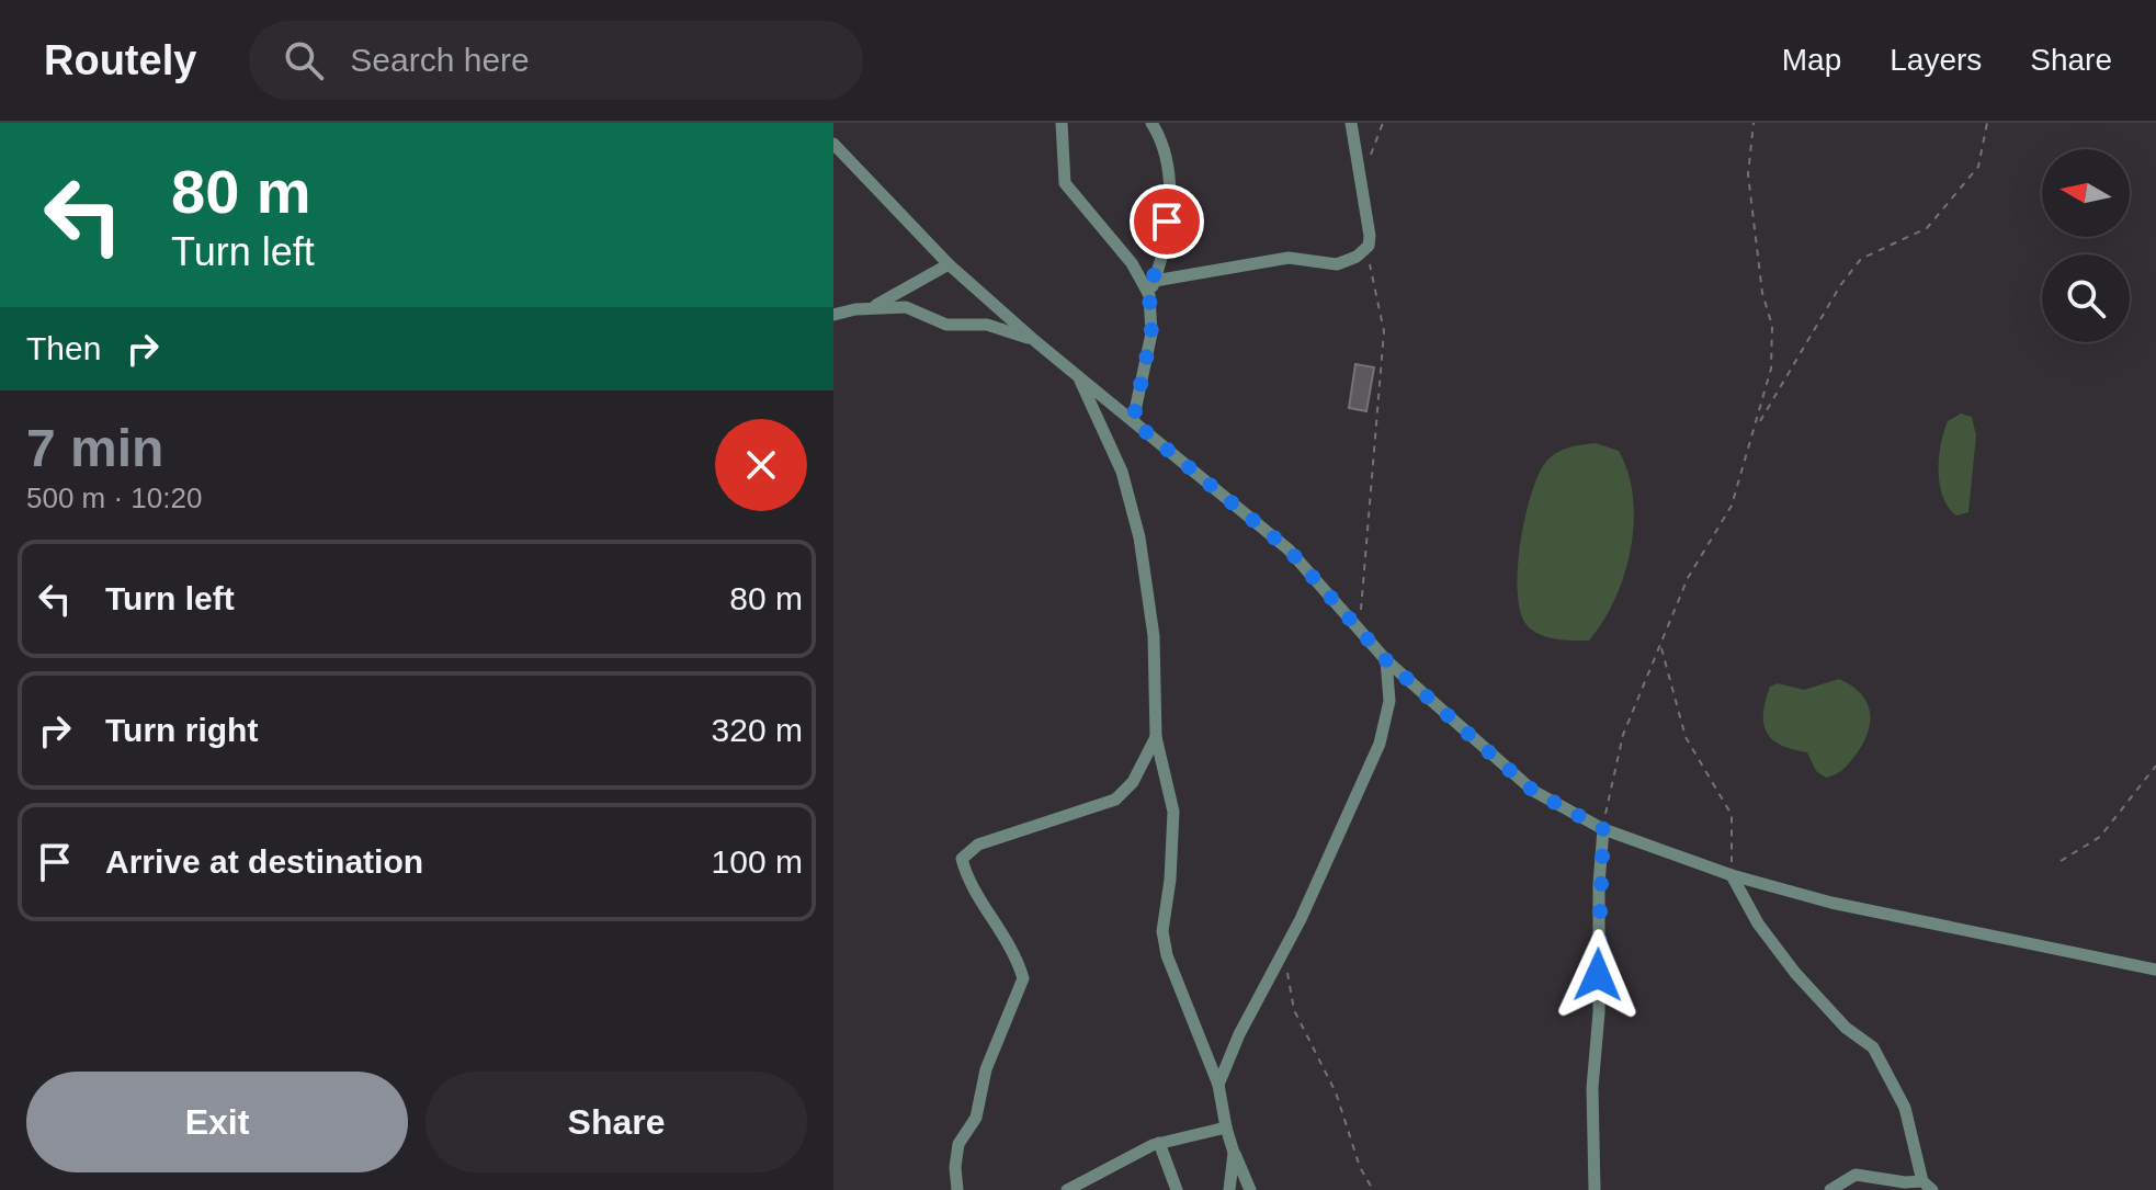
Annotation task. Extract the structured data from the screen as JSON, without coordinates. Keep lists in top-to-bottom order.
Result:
{
  "north": "left",
  "page": {
    "header": "Routely",
    "search": "Search here",
    "nav": ["Map", "Layers", "Share"],
    "turn": ["80 m", "Turn left"],
    "then": "Then",
    "heading": ["7 min", "500 m · 10:20"],
    "list": [
      {
        "name": "Turn left",
        "value": "80 m"
      },
      {
        "name": "Turn right",
        "value": "320 m"
      },
      {
        "name": "Arrive at destination",
        "value": "100 m"
      }
    ],
    "buttons": ["Exit", "Share"]
  }
}
